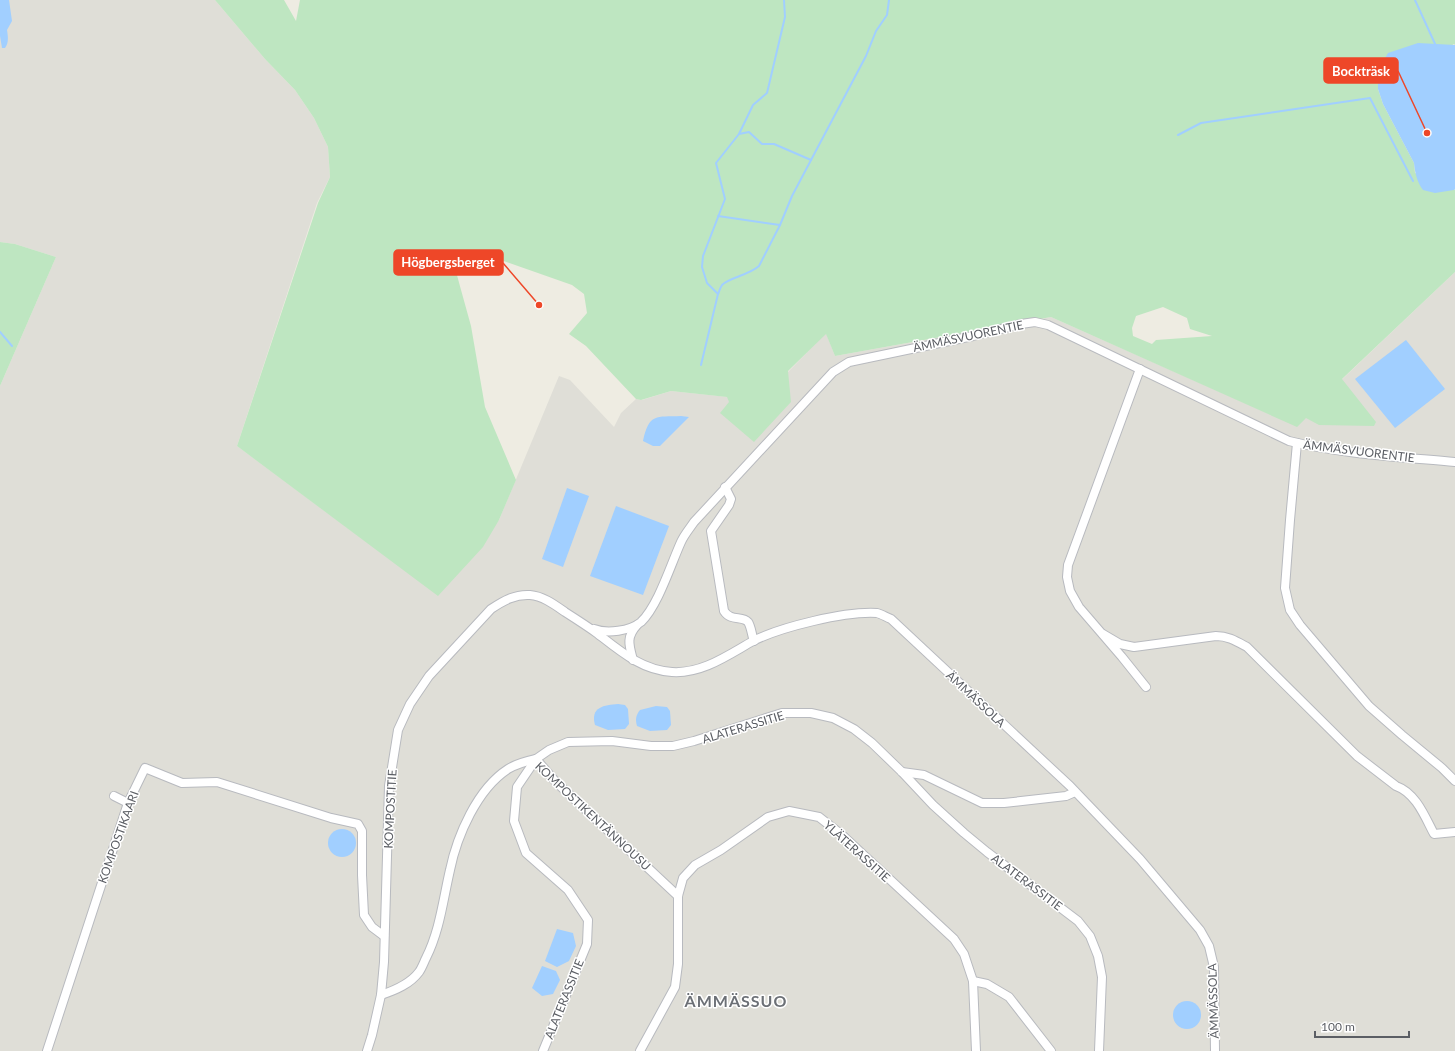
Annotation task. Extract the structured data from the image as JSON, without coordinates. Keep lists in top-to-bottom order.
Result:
{
  "streets": {
    "street": [
      "ÄMMÄSVUORENTIE",
      "ÄMMÄSSOLA",
      "ALATERASSITIE",
      "KOMPOSTITIE",
      "KOMPOSTIKENTÄNNOUSU",
      "KOMPOSTIKAARI",
      "YLÄTERASSITIE"
    ]
  },
  "crossings": [
    ["ÄMMÄSVUORENTIE", "ÄMMÄSSOLA"],
    ["ÄMMÄSSOLA", "KOMPOSTITIE"],
    ["ALATERASSITIE", "KOMPOSTIKENTÄNNOUSU"],
    ["KOMPOSTITIE", "KOMPOSTIKENTÄNNOUSU"],
    ["KOMPOSTITIE", "KOMPOSTIKAARI"],
    ["KOMPOSTIKENTÄNNOUSU", "YLÄTERASSITIE"]
  ],
  "districts": ["ÄMMÄSSUO"],
  "places": ["Bockträsk", "Högbergsberget"],
  "scale_bar": "100 m"
}
